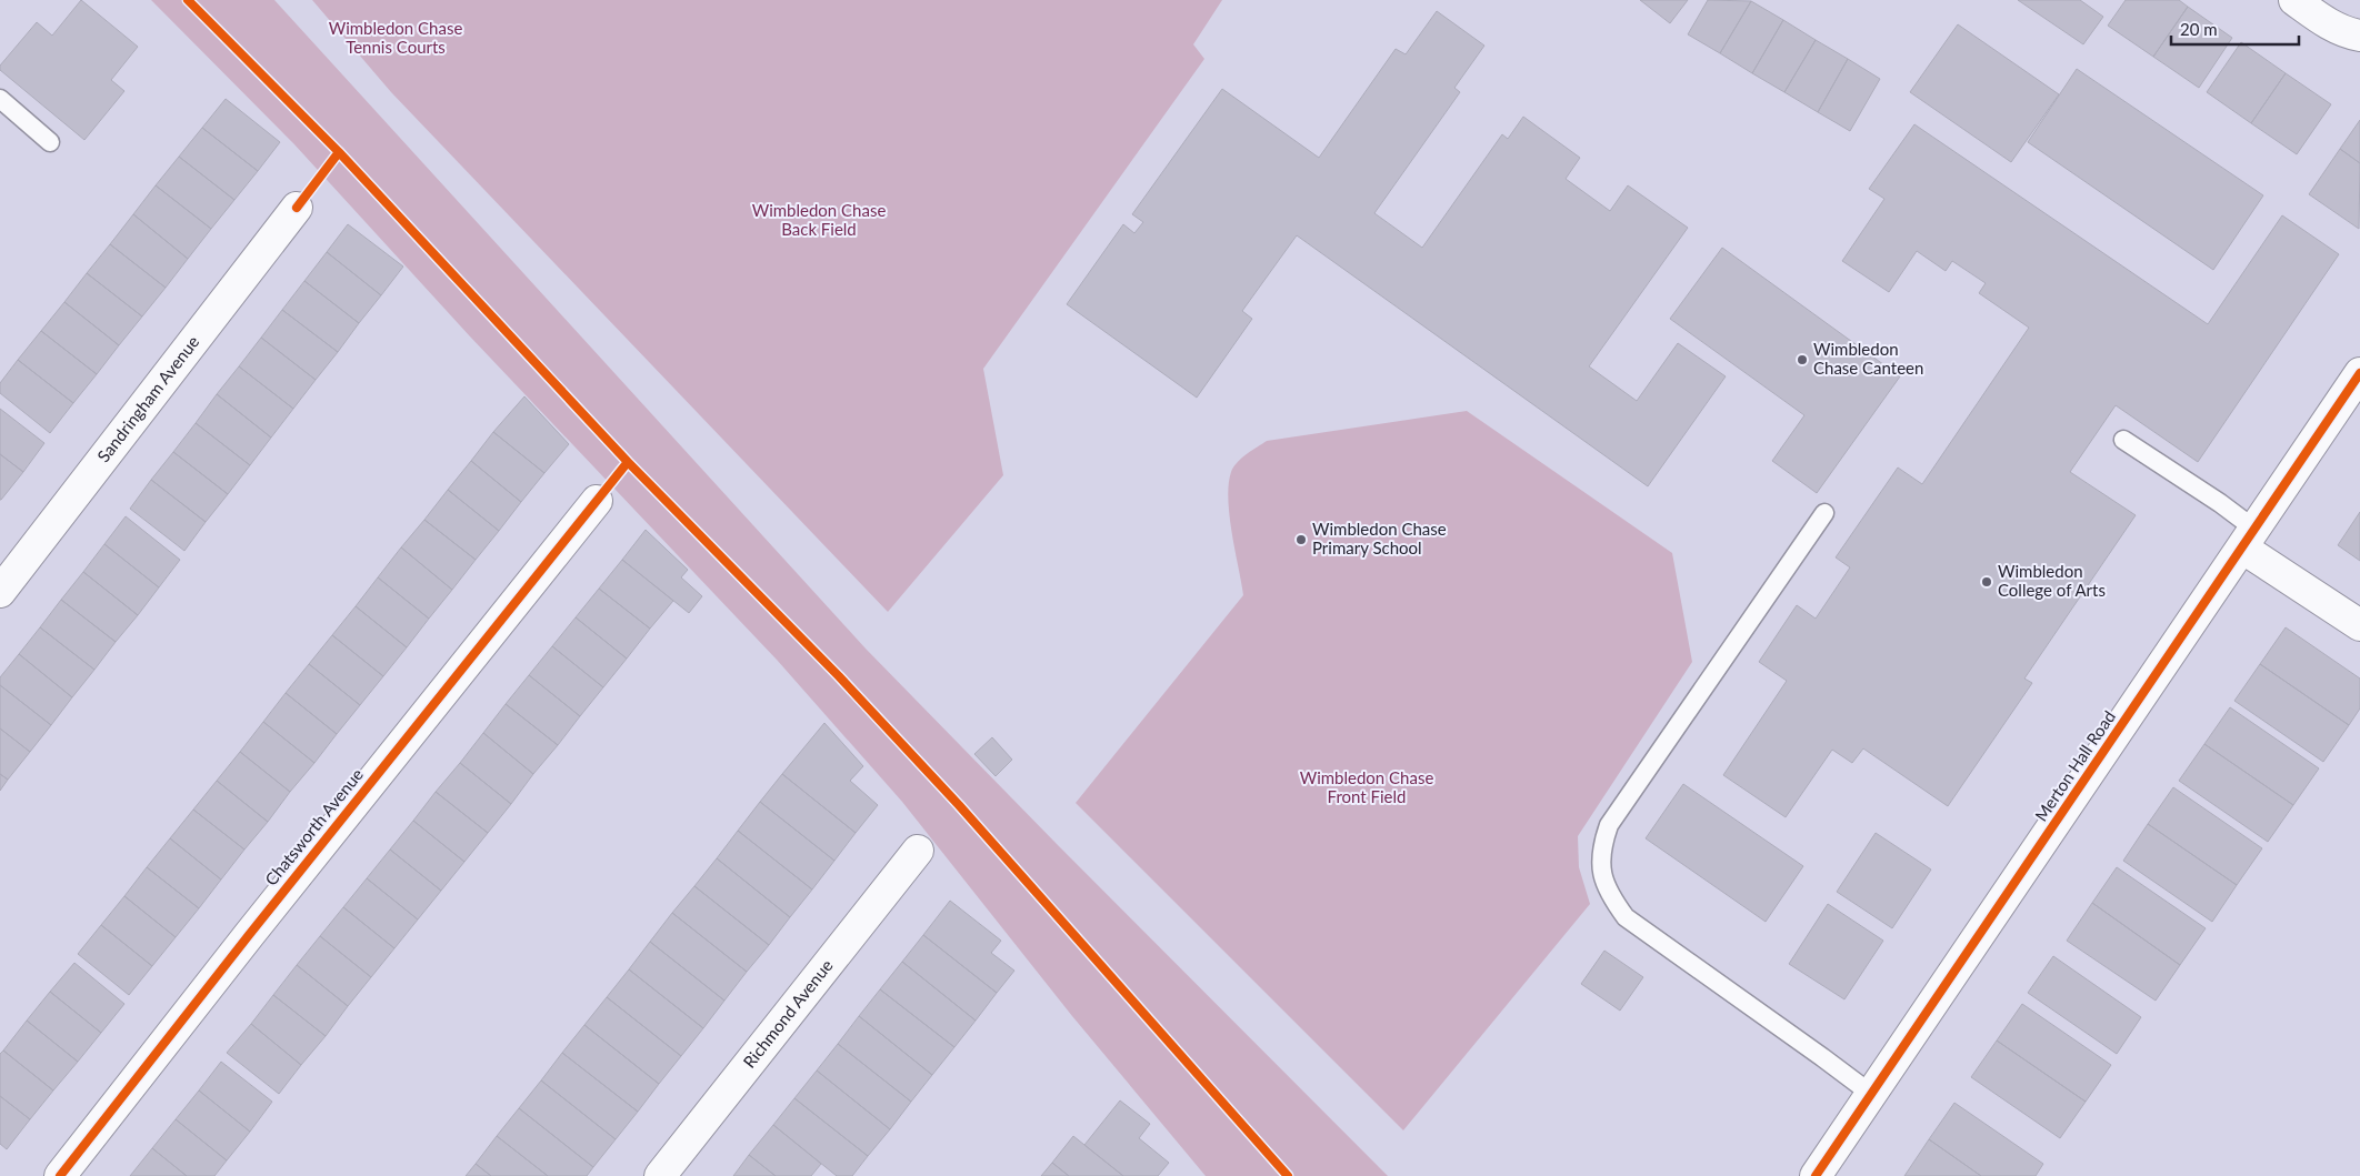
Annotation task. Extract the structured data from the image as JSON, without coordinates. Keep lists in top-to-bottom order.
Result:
{
  "streets": {
    "street": [
      "Sandringham Avenue",
      "Merton Hall Road",
      "Chatsworth Avenue",
      "Richmond Avenue"
    ]
  },
  "parks": ["Wimbledon Chase Tennis Courts", "Wimbledon Chase Back Field", "Wimbledon Chase Front Field"],
  "places": ["Wimbledon Chase Canteen", "Wimbledon Chase Primary School", "Wimbledon College of Arts"],
  "scale_bar": "20 m"
}
